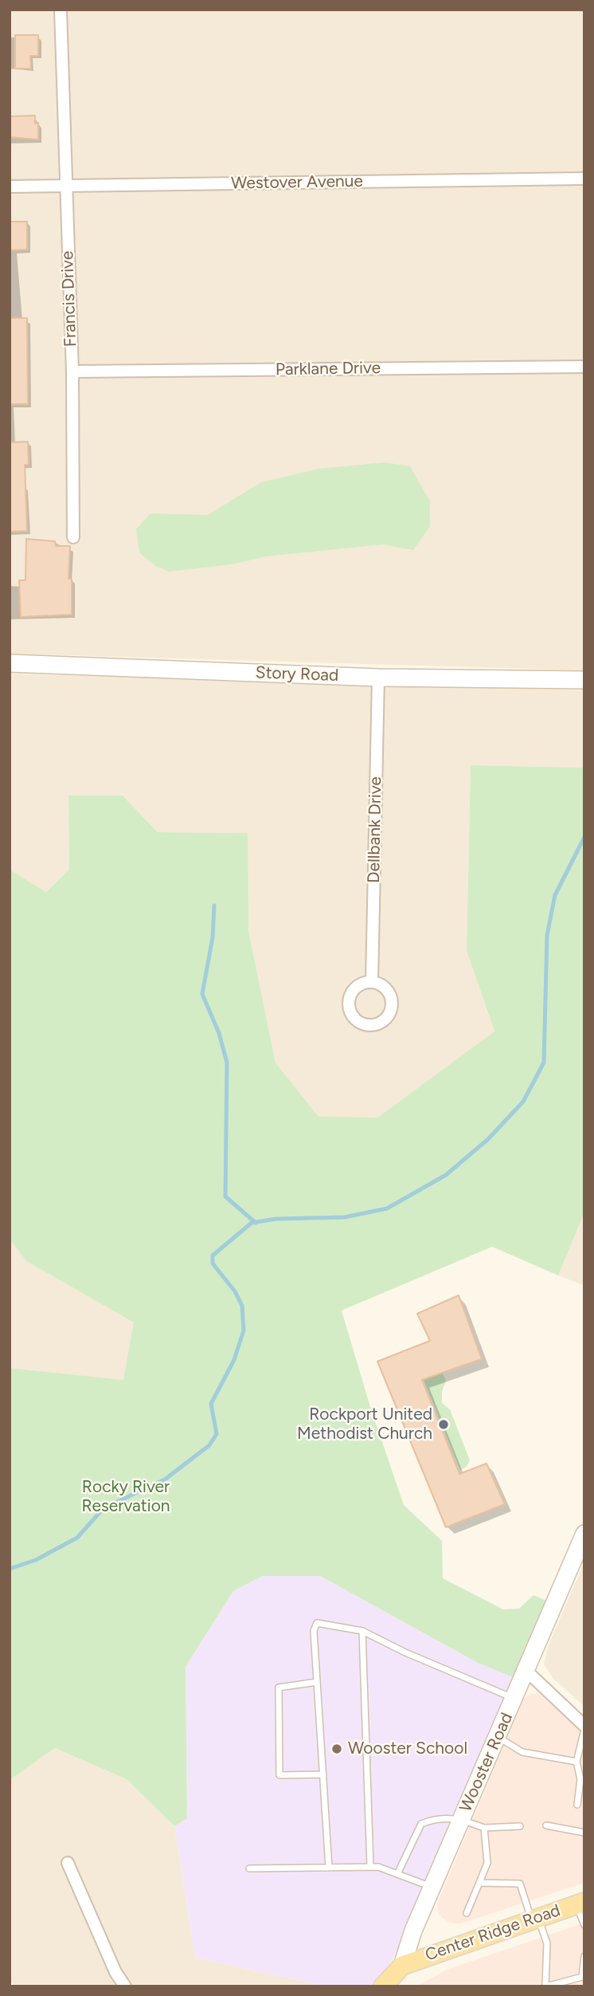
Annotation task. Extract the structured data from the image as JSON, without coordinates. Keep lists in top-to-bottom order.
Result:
{
  "streets": {
    "main road": ["Wooster Road", "Center Ridge Road"],
    "street": [
      "Westover Avenue",
      "Francis Drive",
      "Parklane Drive",
      "Story Road",
      "Dellbank Drive"
    ]
  },
  "crossings": [
    ["Westover Avenue", "Francis Drive"],
    ["Francis Drive", "Parklane Drive"],
    ["Story Road", "Dellbank Drive"],
    ["Wooster Road", "Center Ridge Road"]
  ],
  "parks": ["Rocky River Reservation"],
  "places": ["Rockport United Methodist Church", "Wooster School"]
}
